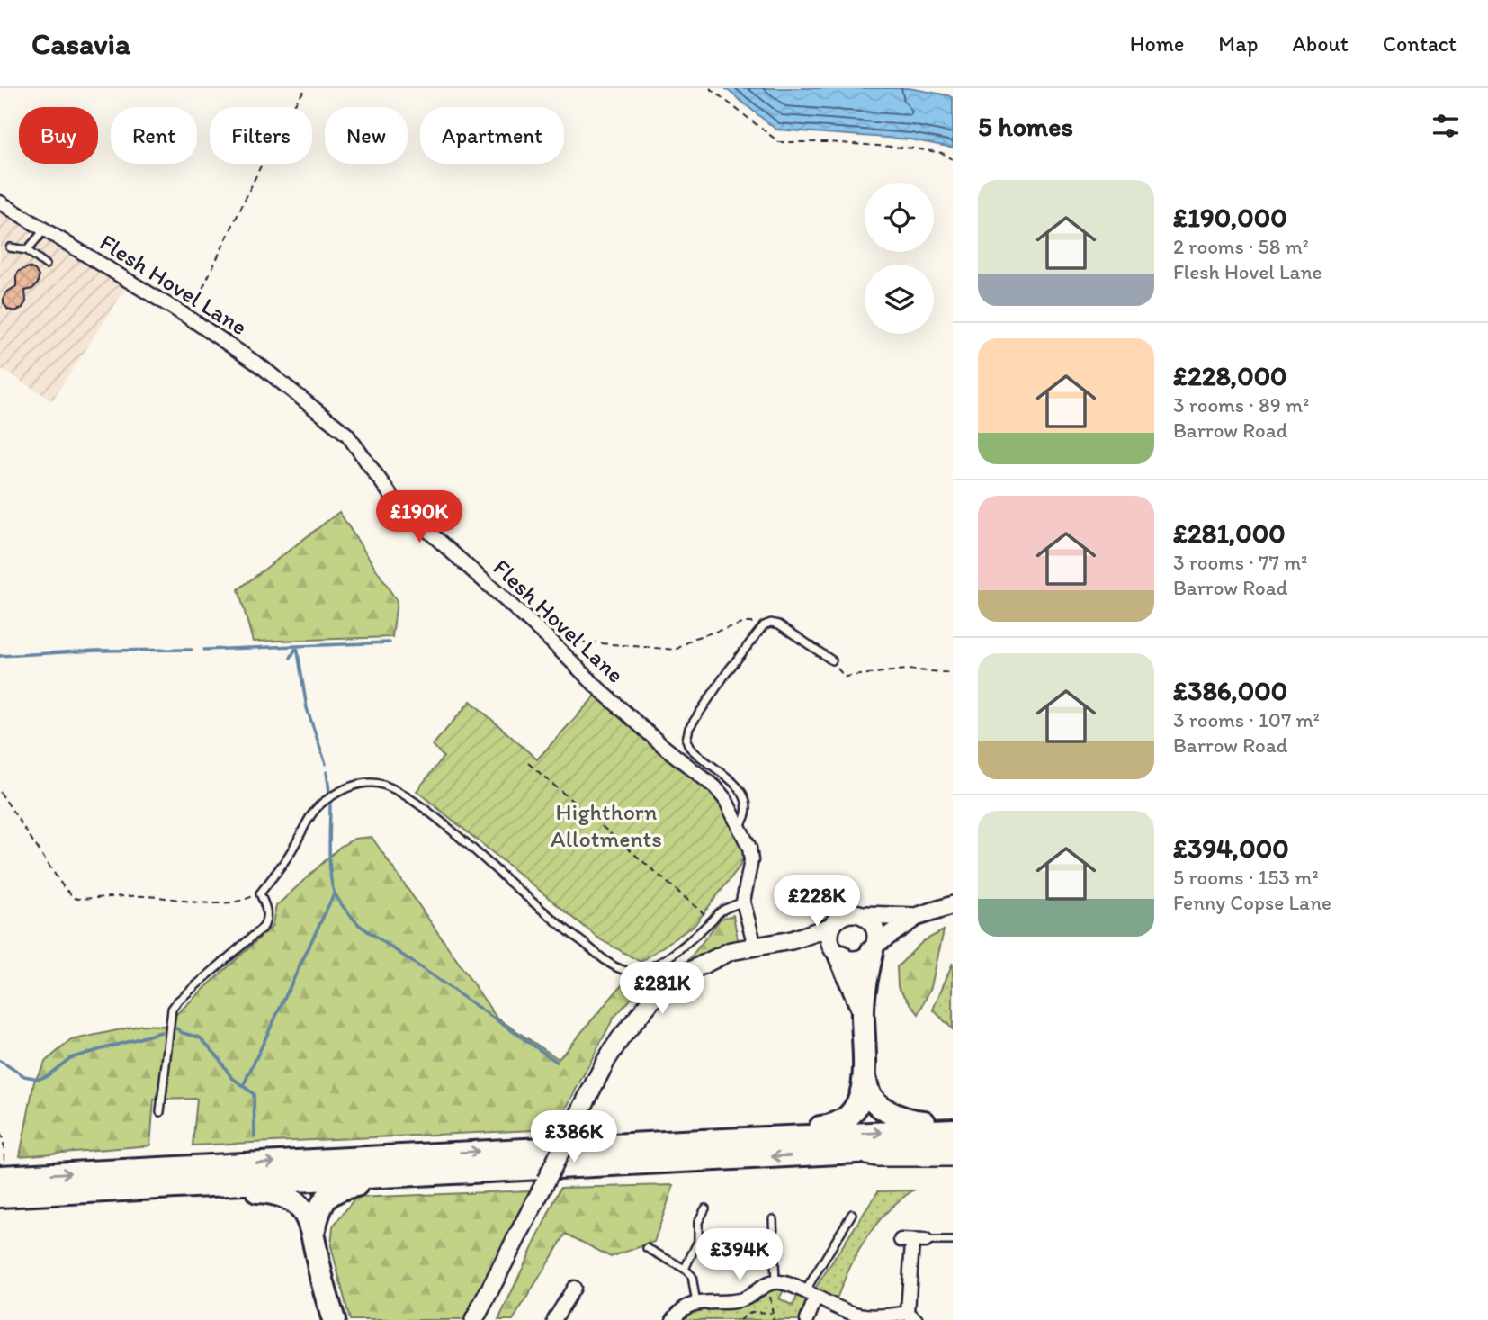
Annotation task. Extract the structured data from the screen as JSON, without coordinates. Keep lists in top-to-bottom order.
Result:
{
  "streets": {
    "street": ["Flesh Hovel Lane"]
  },
  "parks": ["Highthorn Allotments"],
  "page": {
    "header": "Casavia",
    "nav": [
      "Home",
      "Map",
      "About",
      "Contact"
    ],
    "heading": "5 homes",
    "chip": [
      "Buy",
      "Rent",
      "Filters",
      "New",
      "Apartment"
    ],
    "list": [
      {
        "name": "£190,000",
        "note": "2 rooms · 58 m² · Flesh Hovel Lane"
      },
      {
        "name": "£228,000",
        "note": "3 rooms · 89 m² · Barrow Road"
      },
      {
        "name": "£281,000",
        "note": "3 rooms · 77 m² · Barrow Road"
      },
      {
        "name": "£386,000",
        "note": "3 rooms · 107 m² · Barrow Road"
      },
      {
        "name": "£394,000",
        "note": "5 rooms · 153 m² · Fenny Copse Lane"
      }
    ],
    "price": [
      "£190K",
      "£228K",
      "£281K",
      "£386K",
      "£394K"
    ]
  }
}
